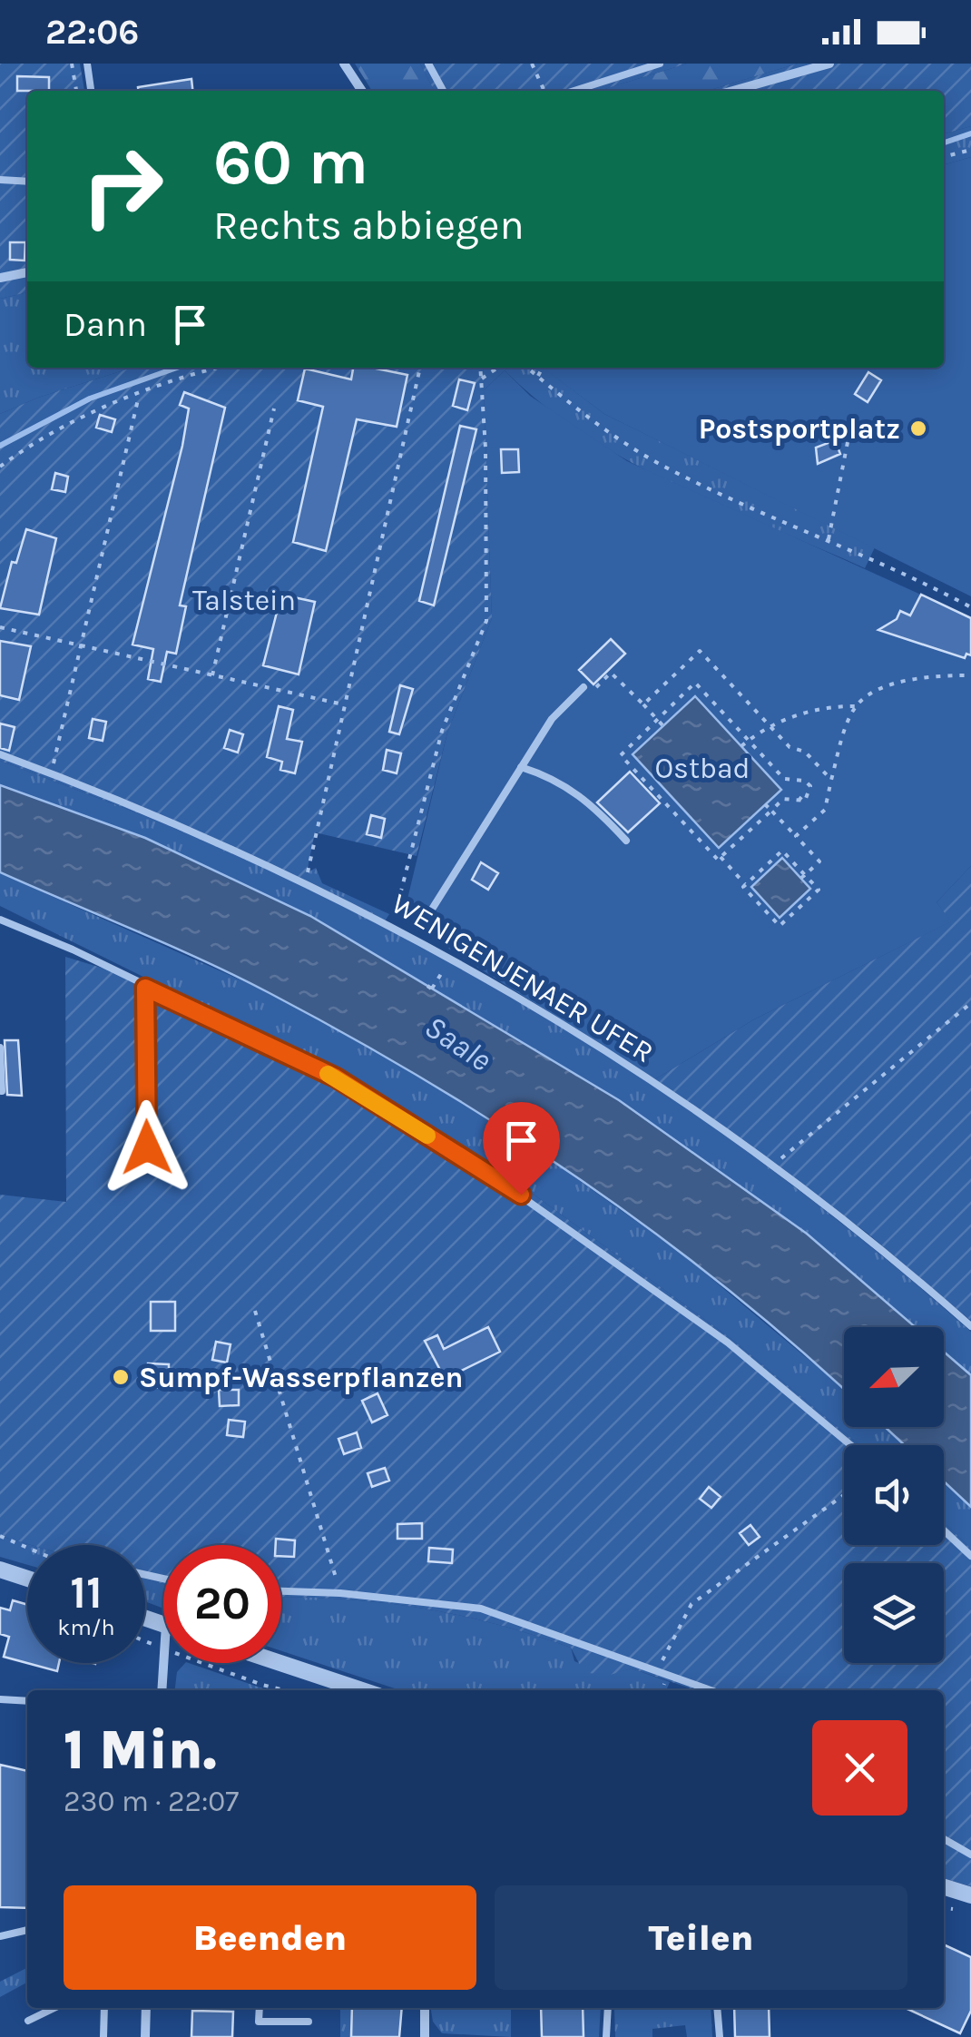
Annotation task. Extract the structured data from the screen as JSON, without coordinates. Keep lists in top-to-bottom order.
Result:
{
  "streets": {
    "lane": ["WENIGENJENAER UFER"]
  },
  "water": ["Saale"],
  "parks": ["Talstein", "Ostbad"],
  "places": ["Postsportplatz", "Sumpf-Wasserpflanzen"],
  "north": "bottom left",
  "page": {
    "status": "22:06",
    "turn": ["60 m", "Rechts abbiegen"],
    "then": "Dann",
    "speed": "11 km/h",
    "limit": "20",
    "heading": ["1 Min.", "230 m · 22:07"],
    "buttons": ["Beenden", "Teilen"]
  }
}
